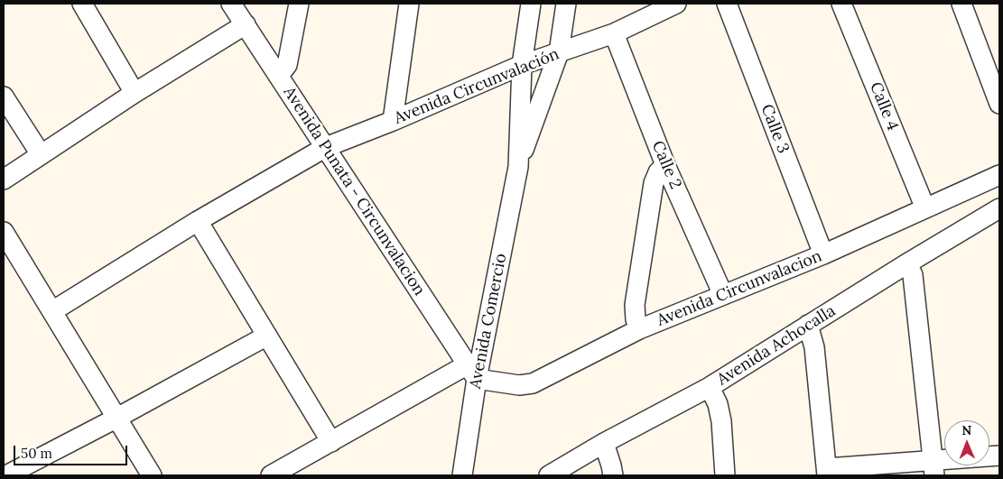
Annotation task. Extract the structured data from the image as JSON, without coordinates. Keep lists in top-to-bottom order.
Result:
{
  "streets": {
    "street": [
      "Avenida Circunvalación",
      "Calle 4",
      "Calle 3",
      "Calle 2",
      "Avenida Punata - Circunvalacion",
      "Avenida Circunvalacion",
      "Avenida Comercio",
      "Avenida Achocalla"
    ]
  },
  "crossings": [
    ["Avenida Circunvalación", "Calle 2"],
    ["Avenida Circunvalación", "Avenida Punata - Circunvalacion"],
    ["Avenida Circunvalación", "Avenida Comercio"],
    ["Calle 4", "Avenida Circunvalacion"],
    ["Calle 3", "Avenida Circunvalacion"],
    ["Calle 2", "Avenida Circunvalacion"],
    ["Avenida Punata - Circunvalacion", "Avenida Circunvalacion"],
    ["Avenida Punata - Circunvalacion", "Avenida Comercio"],
    ["Avenida Circunvalacion", "Avenida Comercio"]
  ],
  "scale_bar": "50 m",
  "north": "top"
}
